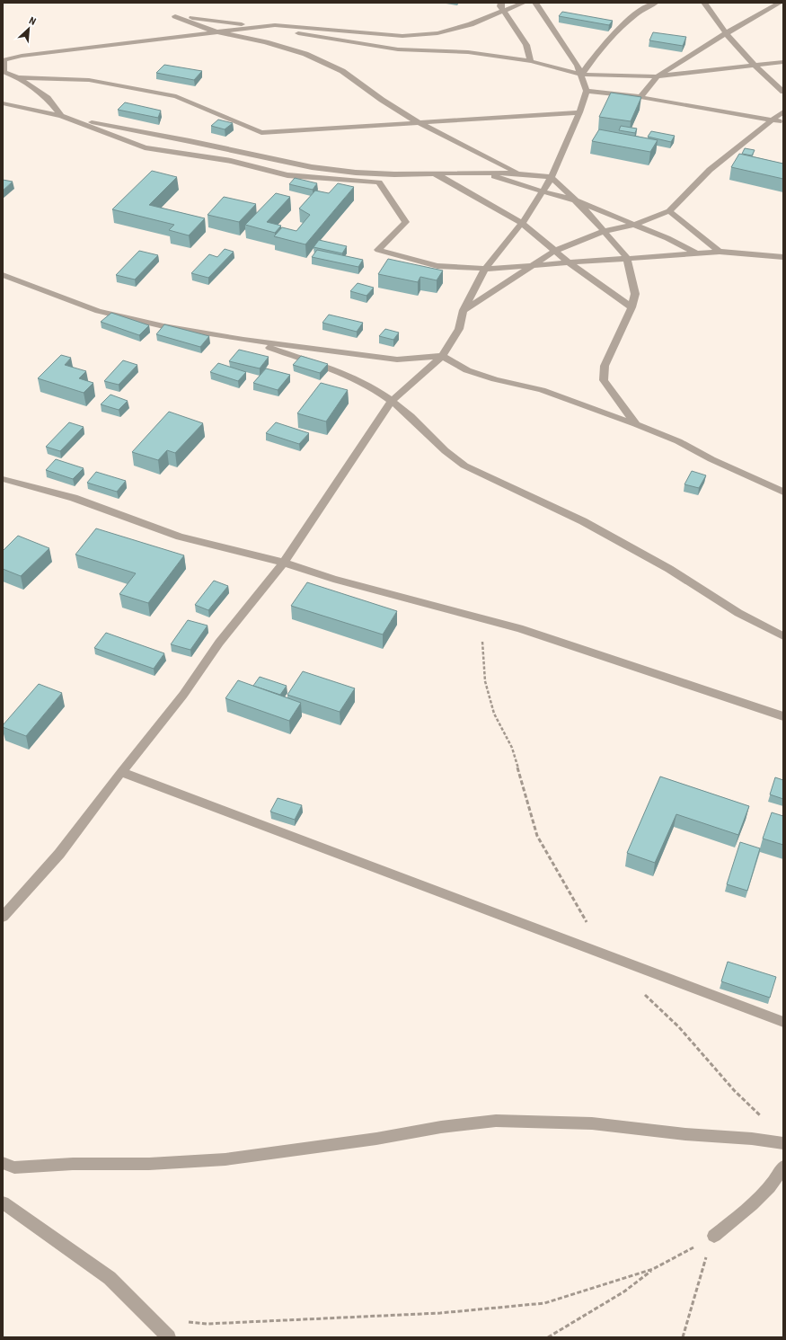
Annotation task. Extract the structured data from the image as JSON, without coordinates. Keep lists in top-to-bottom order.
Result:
{
  "north": "top right"
}
